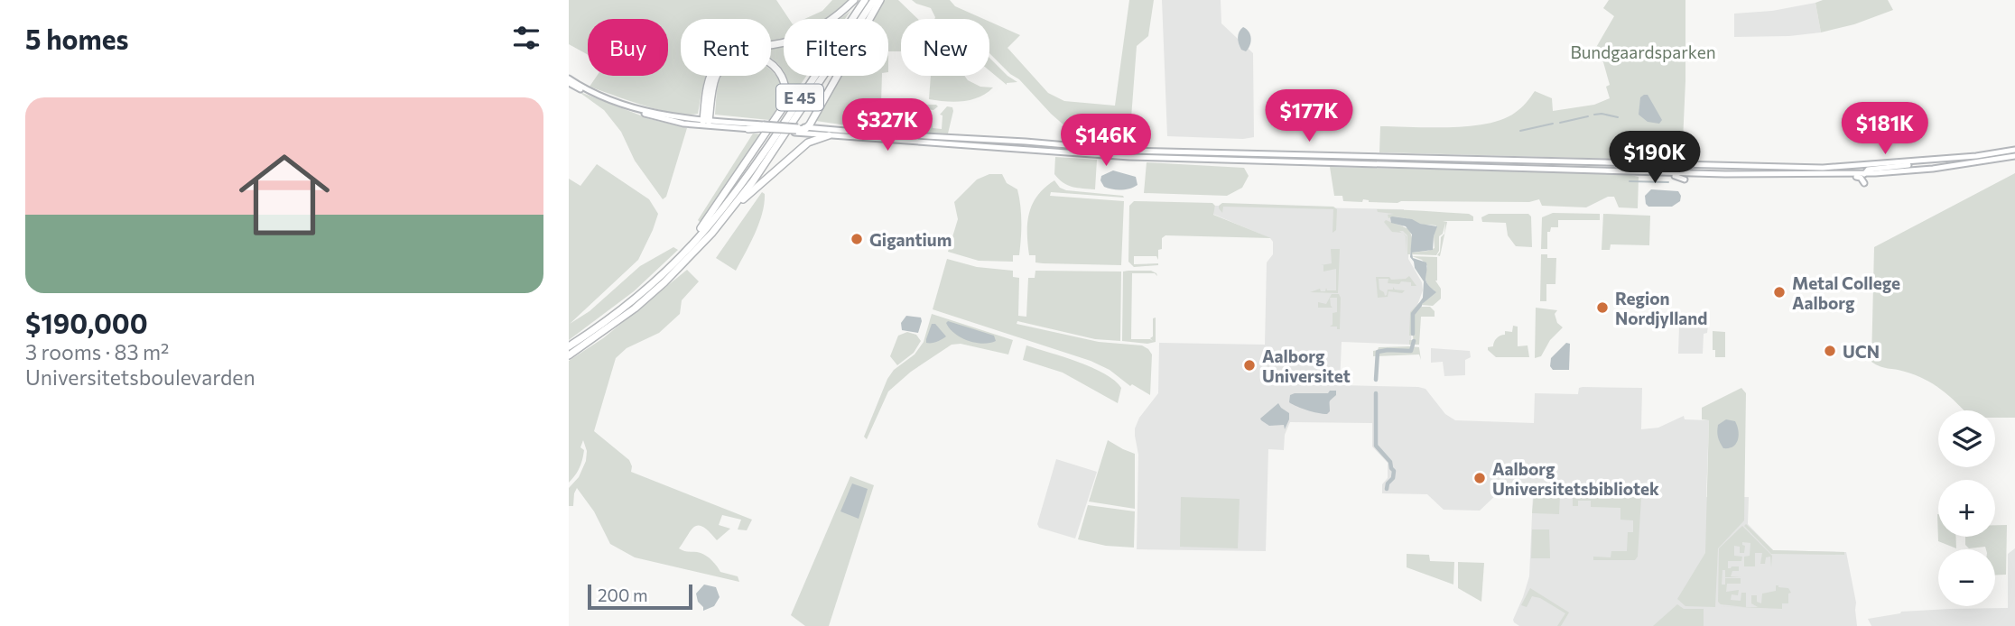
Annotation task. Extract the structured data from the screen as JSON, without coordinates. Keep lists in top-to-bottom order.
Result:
{
  "streets": {
    "highway": ["E 45"]
  },
  "parks": ["Bundgaardsparken"],
  "places": [
    "Gigantium",
    "Metal College Aalborg",
    "Region Nordjylland",
    "UCN",
    "Aalborg Universitet",
    "Aalborg Universitetsbibliotek"
  ],
  "scale_bar": "200 m",
  "page": {
    "heading": "5 homes",
    "chip": [
      "Buy",
      "Rent",
      "Filters",
      "New"
    ],
    "list": [
      {
        "name": "$190,000",
        "note": "3 rooms · 83 m² · Universitetsboulevarden"
      }
    ],
    "price": [
      "$177K",
      "$327K",
      "$181K",
      "$146K",
      "$190K"
    ],
    "map_buttons": ["+", "−"],
    "scale": "200 m"
  }
}
